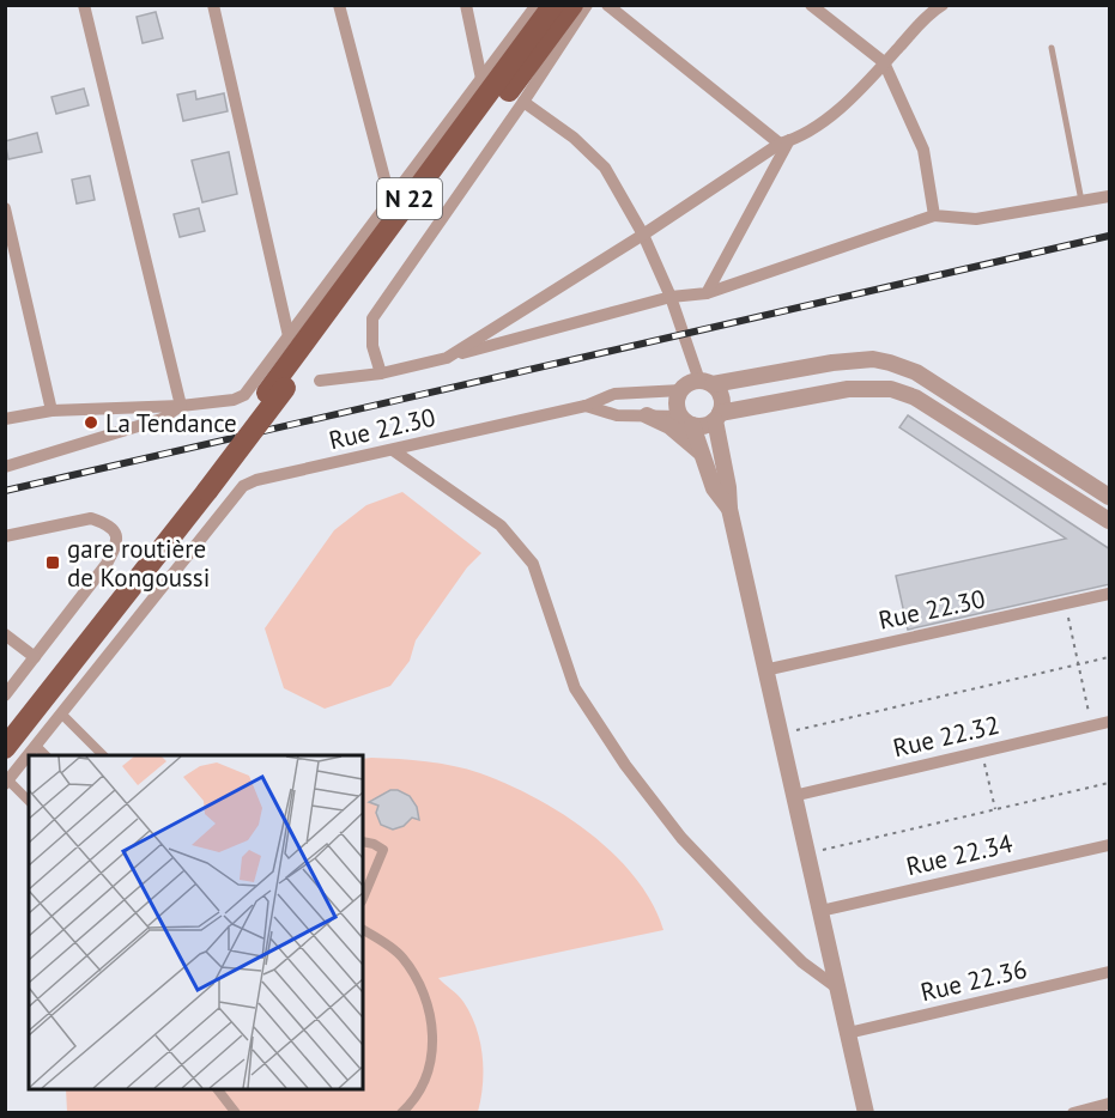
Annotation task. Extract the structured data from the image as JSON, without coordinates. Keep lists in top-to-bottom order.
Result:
{
  "streets": {
    "main road": ["N 22"],
    "street": [
      "Rue 22.30",
      "Rue 22.32",
      "Rue 22.34",
      "Rue 22.36"
    ]
  },
  "places": {
    "other": ["La Tendance"],
    "transit": ["gare routière de Kongoussi"]
  }
}
